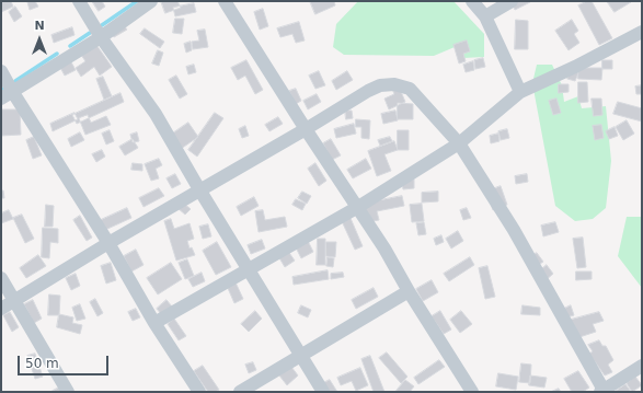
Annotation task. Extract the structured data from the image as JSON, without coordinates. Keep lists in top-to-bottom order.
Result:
{
  "scale_bar": "50 m",
  "north": "top"
}
